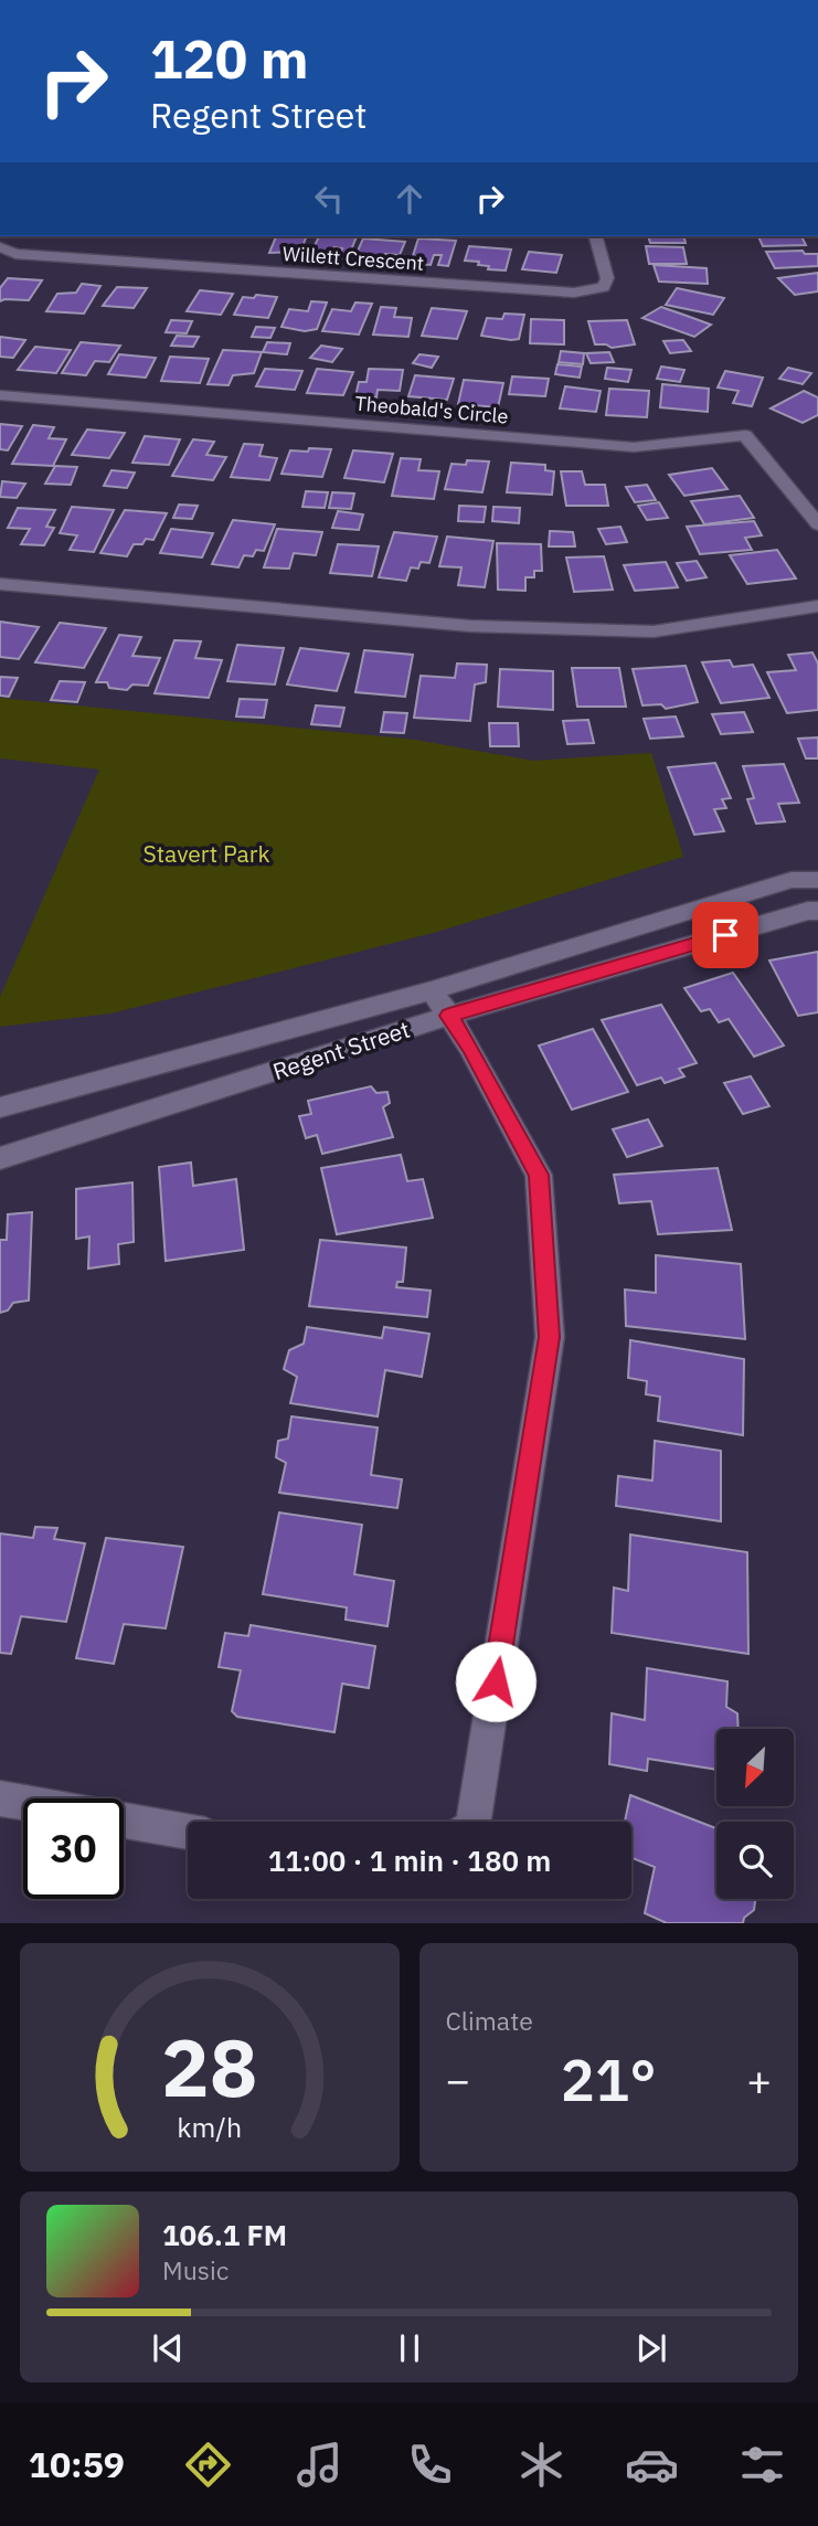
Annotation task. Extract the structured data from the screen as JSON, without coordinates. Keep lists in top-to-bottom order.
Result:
{
  "streets": {
    "street": ["Willett Crescent", "Theobald's Circle", "Regent Street"]
  },
  "parks": ["Stavert Park"],
  "north": "bottom left",
  "page": {
    "turn": ["120 m", "Regent Street"],
    "limit": "30",
    "trip": "11:00 · 1 min · 180 m",
    "tile": "Climate",
    "heat": ["−", "21°", "+"],
    "song": ["106.1 FM", "Music"],
    "tabs": "10:59",
    "gauge": ["28", "km/h"]
  }
}
